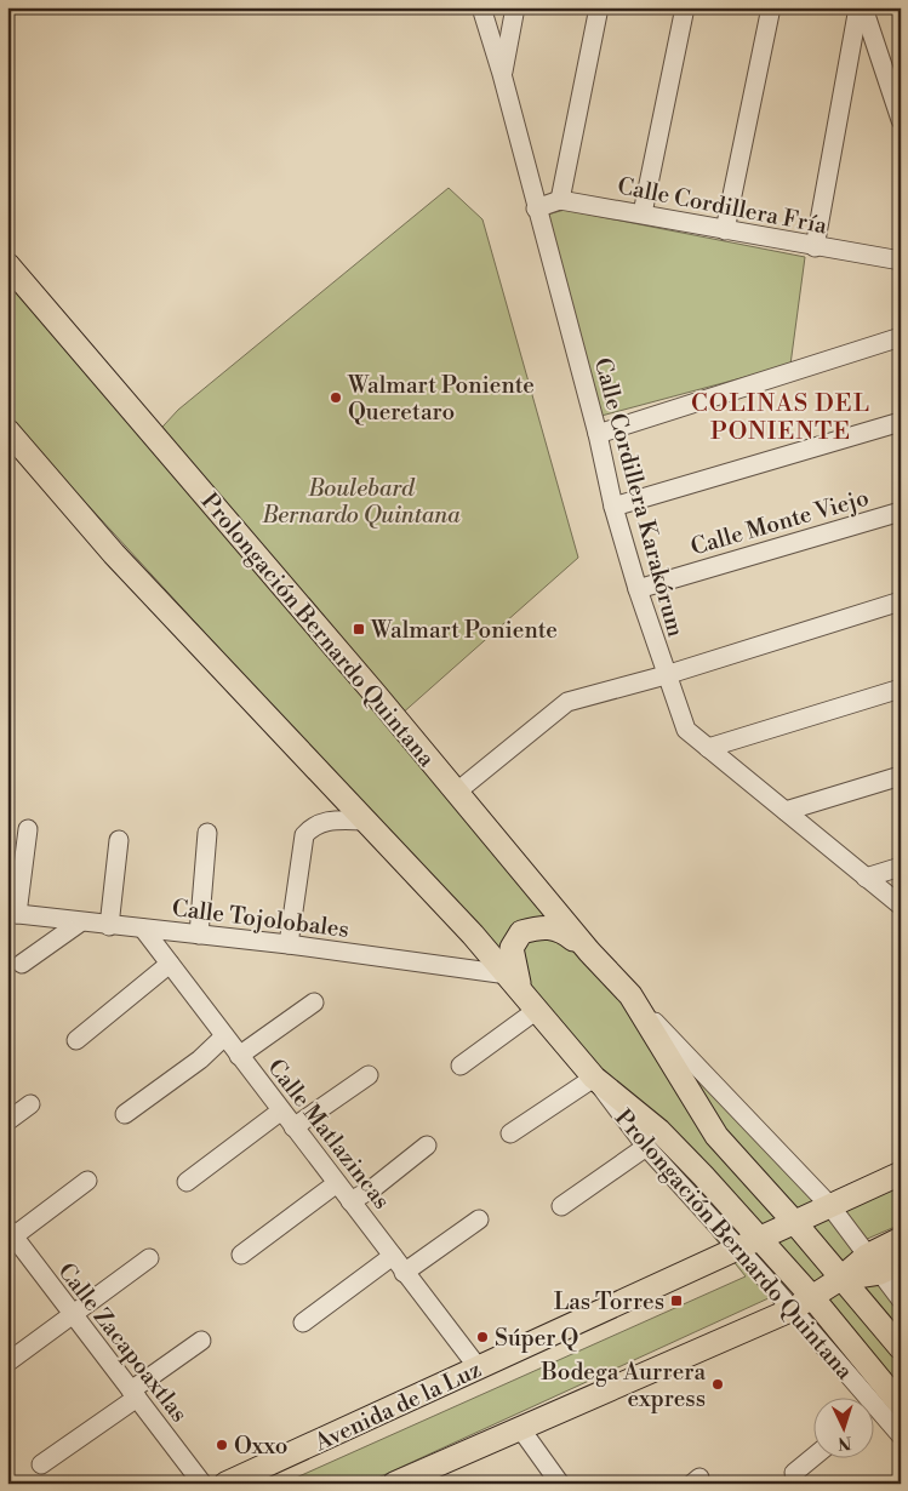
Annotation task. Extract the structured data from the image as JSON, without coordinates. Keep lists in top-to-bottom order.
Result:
{
  "streets": {
    "main road": ["Prolongación Bernardo Quintana", "Avenida de la Luz"],
    "street": [
      "Calle Cordillera Fría",
      "Calle Cordillera Karakórum",
      "Calle Monte Viejo",
      "Calle Tojolobales",
      "Calle Matlazincas",
      "Calle Zacapoaxtlas"
    ]
  },
  "crossings": [
    ["Calle Cordillera Fría", "Calle Cordillera Karakórum"],
    ["Calle Cordillera Karakórum", "Calle Monte Viejo"],
    ["Prolongación Bernardo Quintana", "Calle Tojolobales"],
    ["Prolongación Bernardo Quintana", "Avenida de la Luz"],
    ["Calle Tojolobales", "Calle Matlazincas"],
    ["Calle Matlazincas", "Avenida de la Luz"]
  ],
  "districts": ["COLINAS DEL PONIENTE"],
  "parks": ["Boulebard Bernardo Quintana"],
  "places": {
    "other": [
      "Walmart Poniente Queretaro",
      "Súper Q",
      "Bodega Aurrera express",
      "Oxxo"
    ],
    "transit": ["Walmart Poniente", "Las Torres"]
  },
  "north": "bottom"
}
